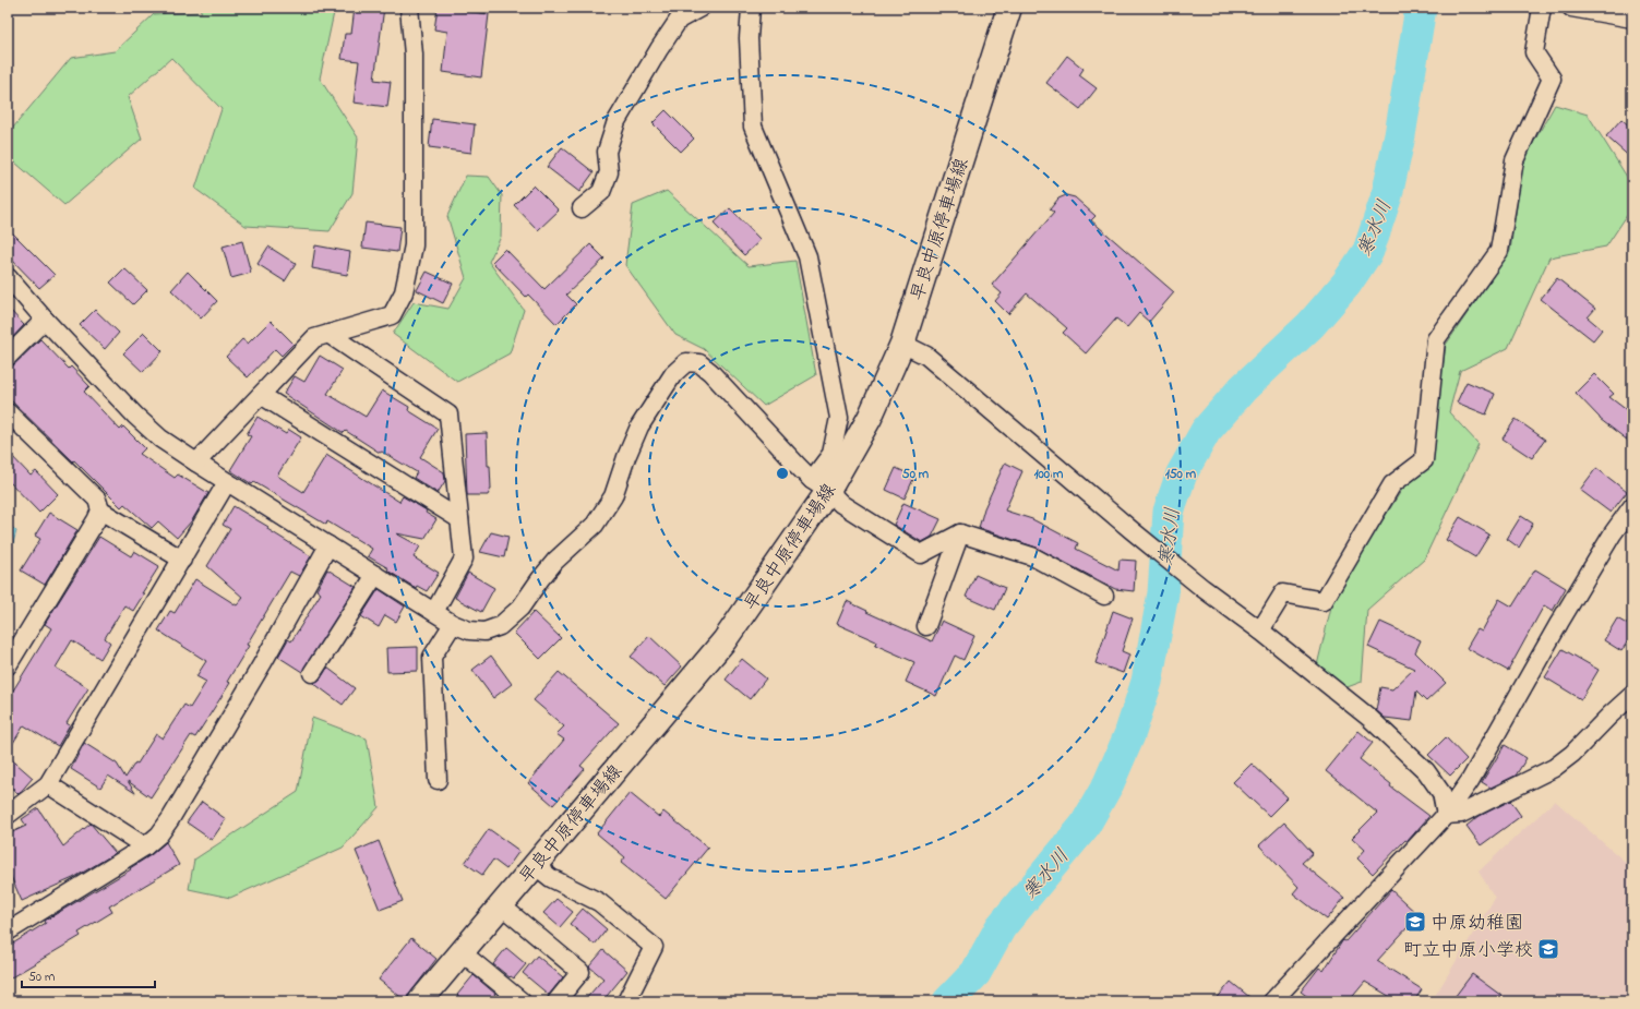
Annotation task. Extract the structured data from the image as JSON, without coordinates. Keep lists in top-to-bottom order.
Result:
{
  "streets": {
    "main road": ["早良中原停車場線"]
  },
  "water": ["寒水川"],
  "places": {
    "school or university": ["中原幼稚園", "町立中原小学校"]
  },
  "scale_bar": "50 m",
  "rings": ["50 m", "100 m", "150 m"]
}
